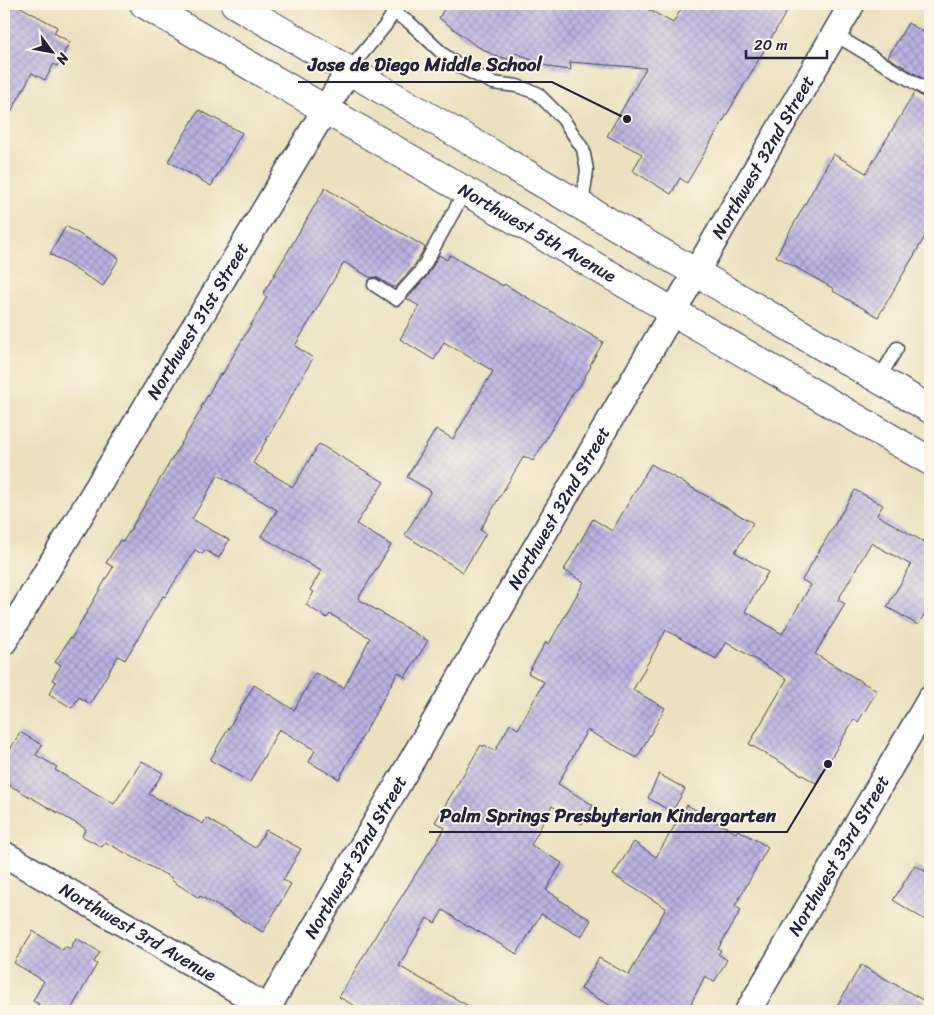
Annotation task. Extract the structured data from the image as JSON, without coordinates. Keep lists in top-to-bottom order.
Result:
{
  "streets": {
    "street": [
      "Northwest 32nd Street",
      "Northwest 5th Avenue",
      "Northwest 31st Street",
      "Northwest 33rd Street",
      "Northwest 3rd Avenue"
    ]
  },
  "crossings": [
    ["Northwest 32nd Street", "Northwest 5th Avenue"],
    ["Northwest 32nd Street", "Northwest 3rd Avenue"],
    ["Northwest 5th Avenue", "Northwest 31st Street"]
  ],
  "places": ["Jose de Diego Middle School", "Palm Springs Presbyterian Kindergarten"],
  "scale_bar": "20 m",
  "north": "bottom right"
}
